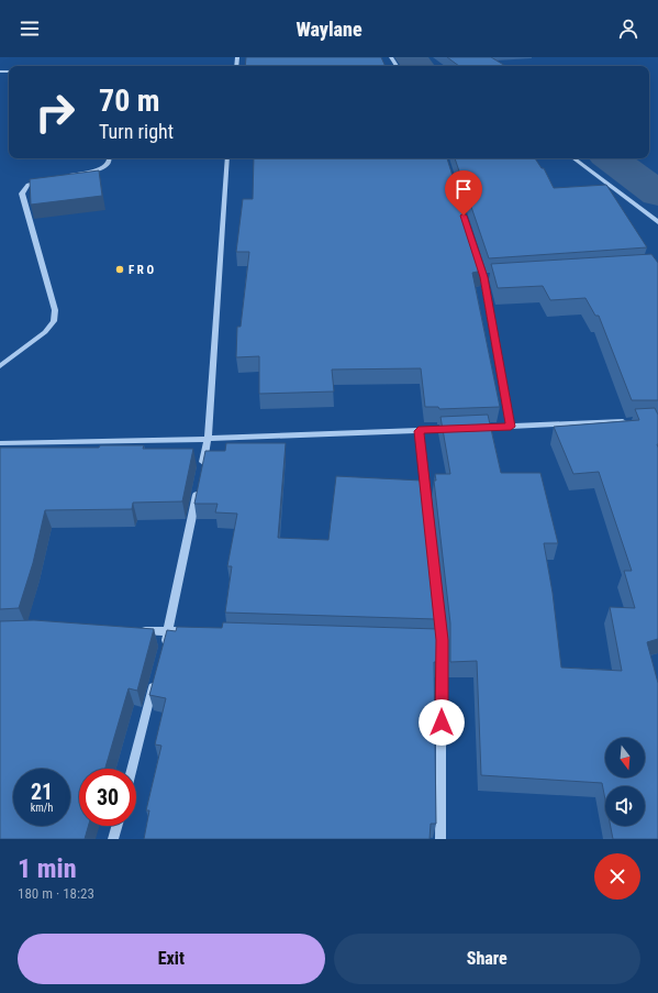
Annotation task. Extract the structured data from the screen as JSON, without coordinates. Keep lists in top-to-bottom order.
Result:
{
  "places": ["F R O"],
  "north": "bottom",
  "page": {
    "header": "Waylane",
    "turn": ["70 m", "Turn right"],
    "speed": "21 km/h",
    "limit": "30",
    "heading": ["1 min", "180 m · 18:23"],
    "buttons": ["Exit", "Share"]
  }
}
